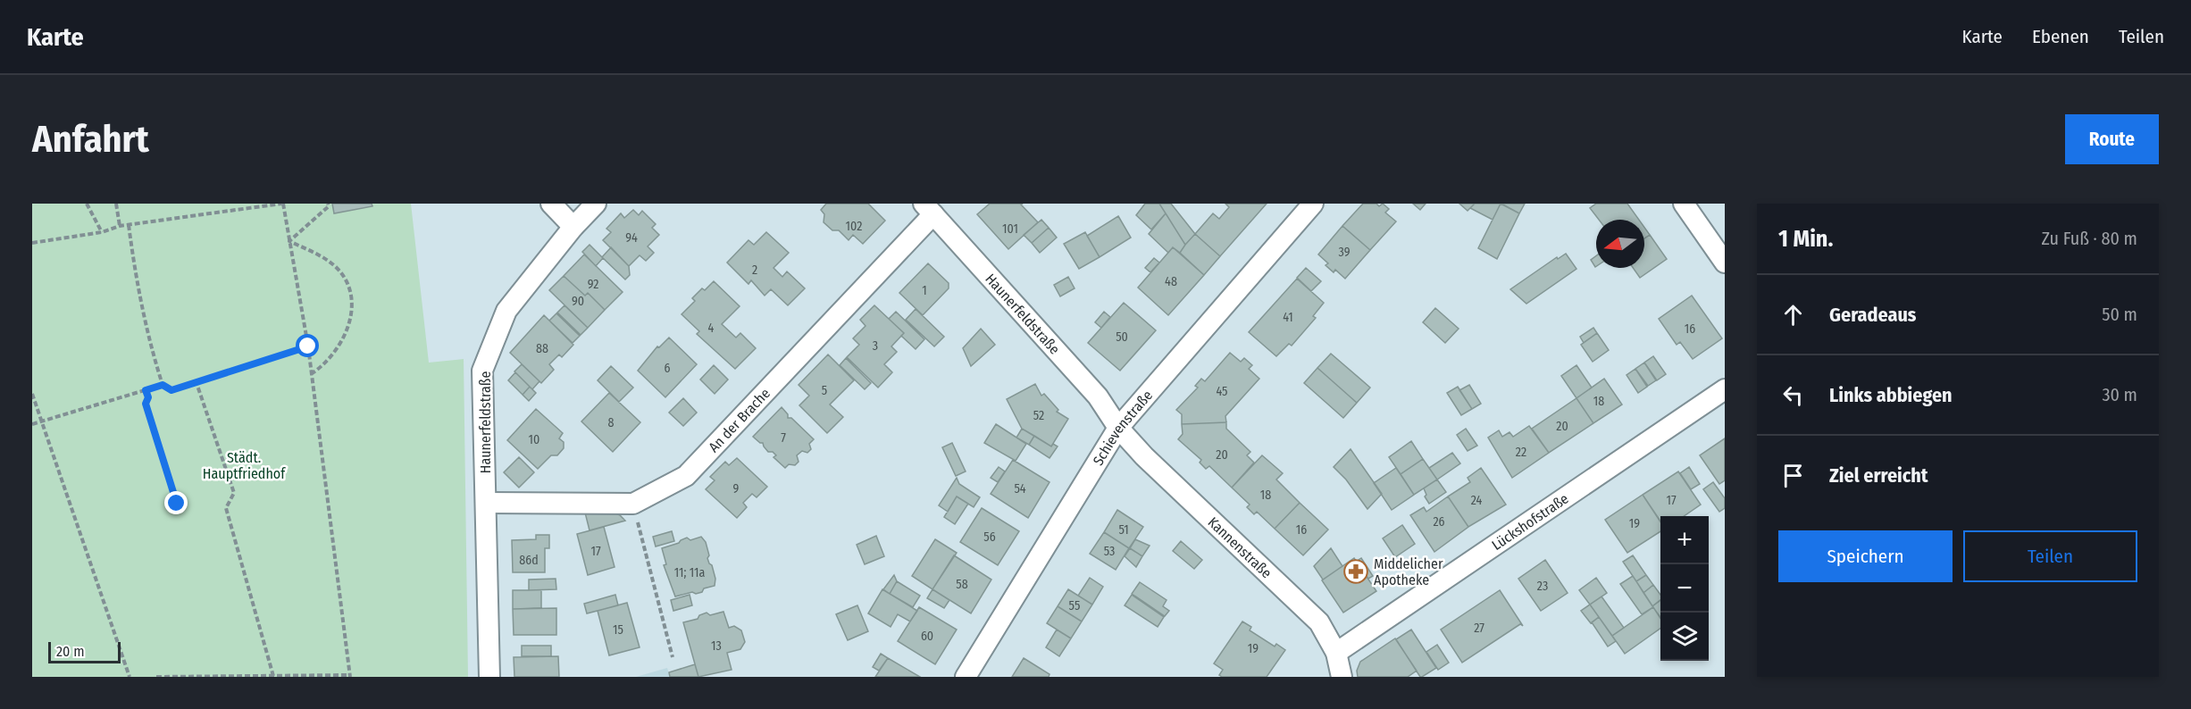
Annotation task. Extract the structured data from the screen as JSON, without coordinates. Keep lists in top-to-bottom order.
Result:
{
  "streets": {
    "street": [
      "Haunerfeldstraße",
      "An der Brache",
      "Schievenstraße",
      "Lückshofstraße",
      "Kannenstraße"
    ]
  },
  "crossings": [
    ["Haunerfeldstraße", "An der Brache"],
    ["Haunerfeldstraße", "Schievenstraße"],
    ["Haunerfeldstraße", "Kannenstraße"],
    ["Schievenstraße", "Kannenstraße"],
    ["Lückshofstraße", "Kannenstraße"]
  ],
  "parks": ["Städt. Hauptfriedhof"],
  "places": {
    "pharmacy": ["Middelicher Apotheke"]
  },
  "house_numbers": [
    "102",
    "101",
    "94",
    "39",
    "2",
    "48",
    "92",
    "1",
    "90",
    "41",
    "4",
    "16",
    "50",
    "3",
    "88",
    "6",
    "5",
    "45",
    "18",
    "52",
    "8",
    "20",
    "7",
    "10",
    "22",
    "20",
    "9",
    "54",
    "18",
    "24",
    "17",
    "26",
    "19",
    "51",
    "16",
    "56",
    "17",
    "53",
    "86d",
    "11; 11a",
    "58",
    "23",
    "55",
    "27",
    "15",
    "60",
    "13",
    "19"
  ],
  "scale_bar": "20 m",
  "north": "left",
  "page": {
    "header": "Karte",
    "nav": ["Karte", "Ebenen", "Teilen"],
    "buttons": [
      "Route",
      ["Speichern", "Teilen"]
    ],
    "title": "Anfahrt",
    "heading": ["1 Min.", "Zu Fuß · 80 m"],
    "list": [
      ["Geradeaus", "50 m"],
      ["Links abbiegen", "30 m"],
      "Ziel erreicht"
    ],
    "map_buttons": ["+", "−"],
    "scale": "20 m"
  }
}
